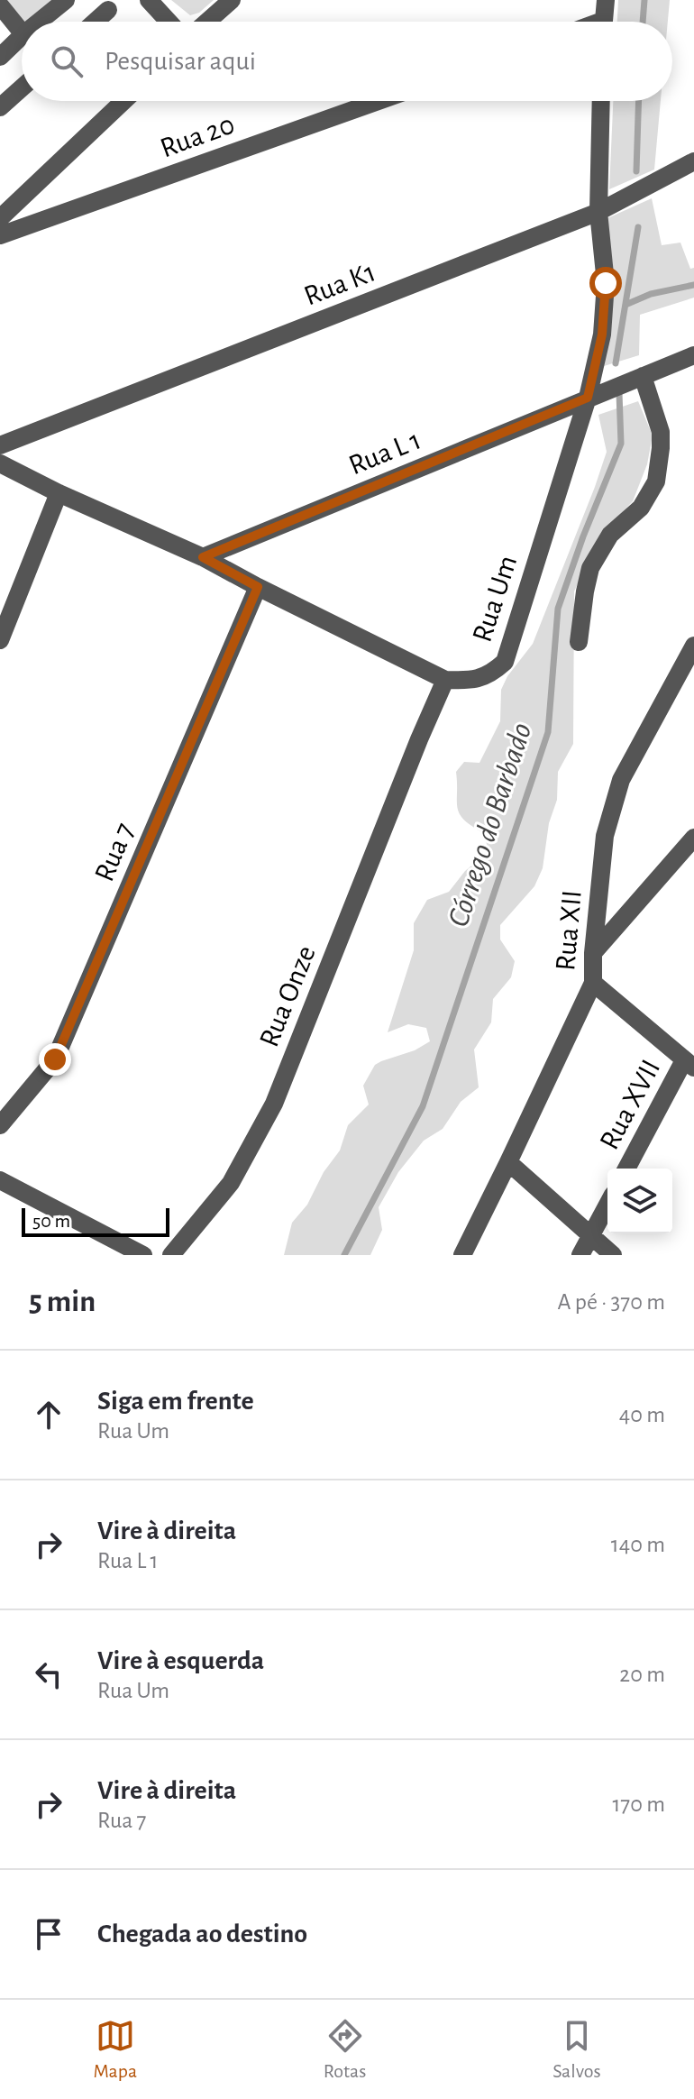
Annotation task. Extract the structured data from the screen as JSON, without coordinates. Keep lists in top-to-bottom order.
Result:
{
  "streets": {
    "street": [
      "Rua 20",
      "Rua K1",
      "Rua L 1",
      "Rua Um",
      "Rua 7",
      "Rua XII",
      "Rua Onze",
      "Rua XVII"
    ]
  },
  "crossings": [
    ["Rua K1", "Rua Um"],
    ["Rua L 1", "Rua Um"],
    ["Rua Um", "Rua Onze"]
  ],
  "water": ["Córrego do Barbado"],
  "scale_bar": "50 m",
  "page": {
    "search": "Pesquisar aqui",
    "scale": "50 m",
    "heading": ["5 min", "A pé · 370 m"],
    "list": [
      ["Siga em frente", "Rua Um", "40 m"],
      ["Vire à direita", "Rua L 1", "140 m"],
      ["Vire à esquerda", "Rua Um", "20 m"],
      ["Vire à direita", "Rua 7", "170 m"],
      "Chegada ao destino"
    ],
    "nav": ["Mapa", "Rotas", "Salvos"]
  }
}
